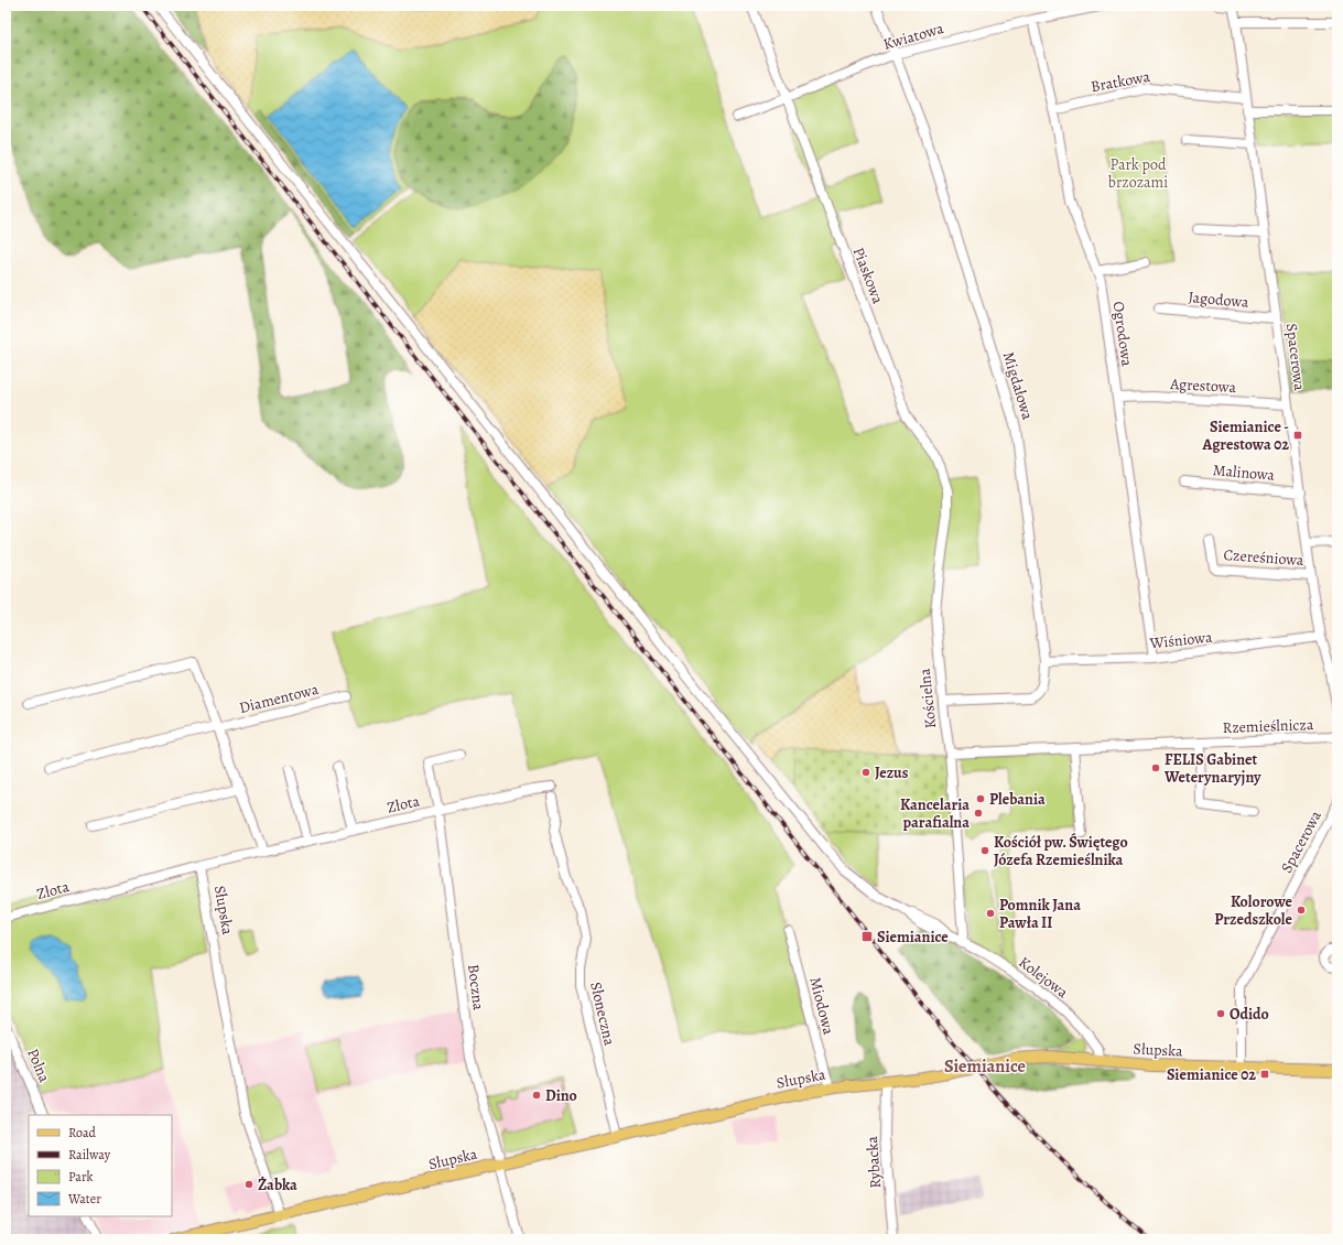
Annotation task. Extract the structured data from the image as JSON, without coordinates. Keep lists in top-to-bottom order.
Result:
{
  "streets": {
    "main road": ["Słupska"],
    "street": [
      "Kwiatowa",
      "Bratkowa",
      "Piaskowa",
      "Jagodowa",
      "Ogrodowa",
      "Spacerowa",
      "Migdałowa",
      "Agrestowa",
      "Malinowa",
      "Czereśniowa",
      "Wiśniowa",
      "Diamentowa",
      "Kościelna",
      "Rzemieślnicza",
      "Złota",
      "Kolejowa",
      "Boczna",
      "Miodowa",
      "Słoneczna",
      "Polna",
      "Rybacka"
    ]
  },
  "crossings": [
    ["Kwiatowa", "Piaskowa"],
    ["Kwiatowa", "Ogrodowa"],
    ["Kwiatowa", "Migdałowa"],
    ["Bratkowa", "Ogrodowa"],
    ["Bratkowa", "Spacerowa"],
    ["Piaskowa", "Kościelna"],
    ["Jagodowa", "Spacerowa"],
    ["Ogrodowa", "Agrestowa"],
    ["Ogrodowa", "Wiśniowa"],
    ["Spacerowa", "Agrestowa"],
    ["Spacerowa", "Malinowa"],
    ["Spacerowa", "Czereśniowa"],
    ["Spacerowa", "Wiśniowa"],
    ["Spacerowa", "Słupska"],
    ["Migdałowa", "Wiśniowa"],
    ["Migdałowa", "Kościelna"],
    ["Kościelna", "Rzemieślnicza"],
    ["Kościelna", "Kolejowa"],
    ["Złota", "Słupska"],
    ["Złota", "Boczna"],
    ["Słupska", "Kolejowa"],
    ["Słupska", "Boczna"],
    ["Słupska", "Miodowa"],
    ["Słupska", "Słoneczna"],
    ["Słupska", "Rybacka"]
  ],
  "districts": ["Siemianice"],
  "parks": ["Park pod brzozami"],
  "places": {
    "transit": ["Siemianice - Agrestowa 02", "Siemianice", "Siemianice 02"],
    "other": [
      "FELIS Gabinet Weterynaryjny",
      "Jezus",
      "Plebania",
      "Kancelaria parafialna",
      "Kościół pw. Świętego Józefa Rzemieślnika",
      "Kolorowe Przedszkole",
      "Pomnik Jana Pawła II",
      "Odido",
      "Dino",
      "Żabka"
    ]
  },
  "legend": [
    "Road",
    "Railway",
    "Park",
    "Water"
  ]
}
